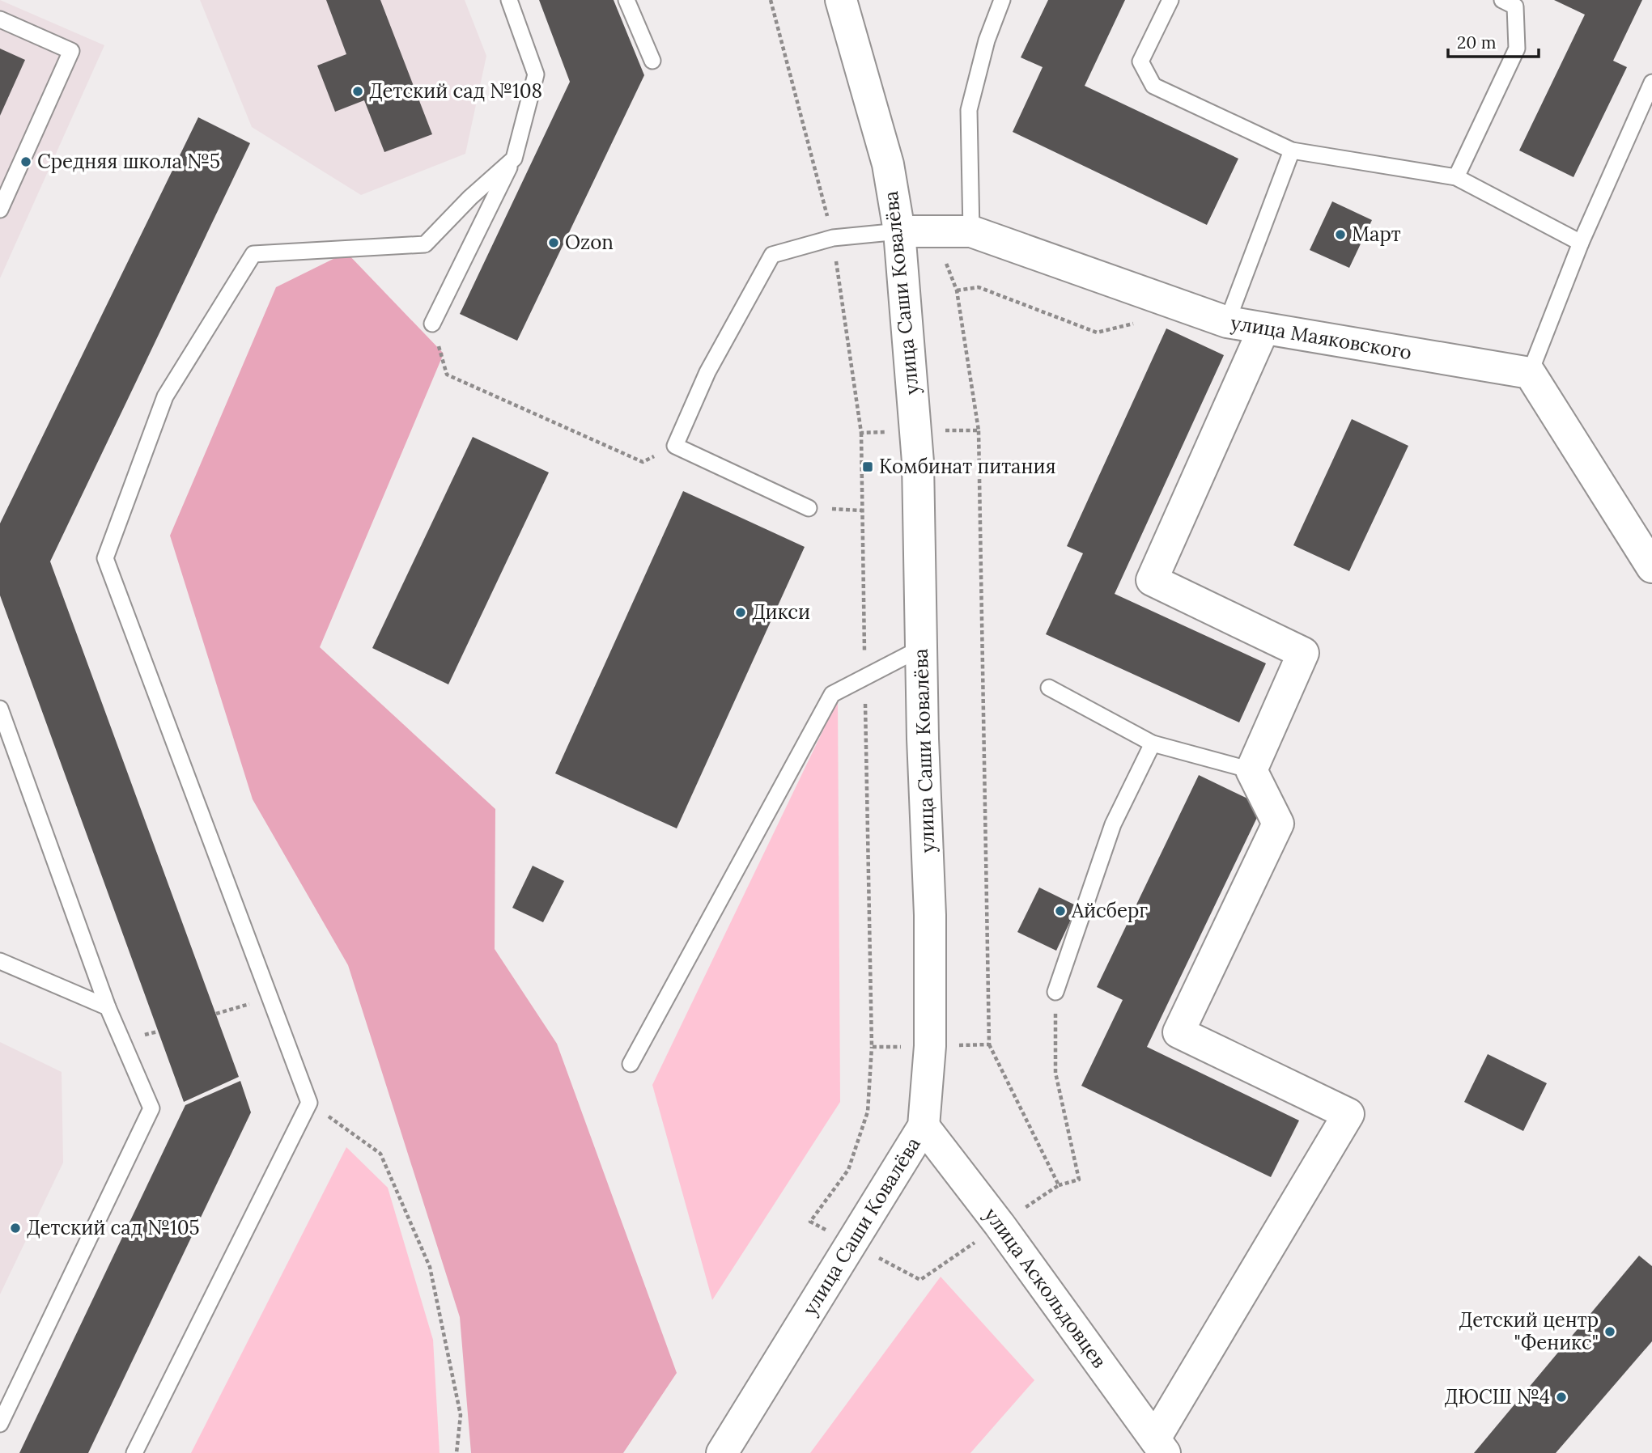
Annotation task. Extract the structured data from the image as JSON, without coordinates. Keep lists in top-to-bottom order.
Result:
{
  "streets": {
    "street": ["улица Саши Ковалёва", "улица Маяковского", "улица Аскольдовцев"]
  },
  "crossings": [
    ["улица Саши Ковалёва", "улица Маяковского"],
    ["улица Саши Ковалёва", "улица Аскольдовцев"]
  ],
  "places": {
    "other": [
      "Детский сад №108",
      "Средняя школа №5",
      "Март",
      "Ozon",
      "Дикси",
      "Айсберг",
      "Детский сад №105",
      "Детский центр \"Феникс\"",
      "ДЮСШ №4"
    ],
    "transit": ["Комбинат питания"]
  },
  "scale_bar": "20 m"
}
